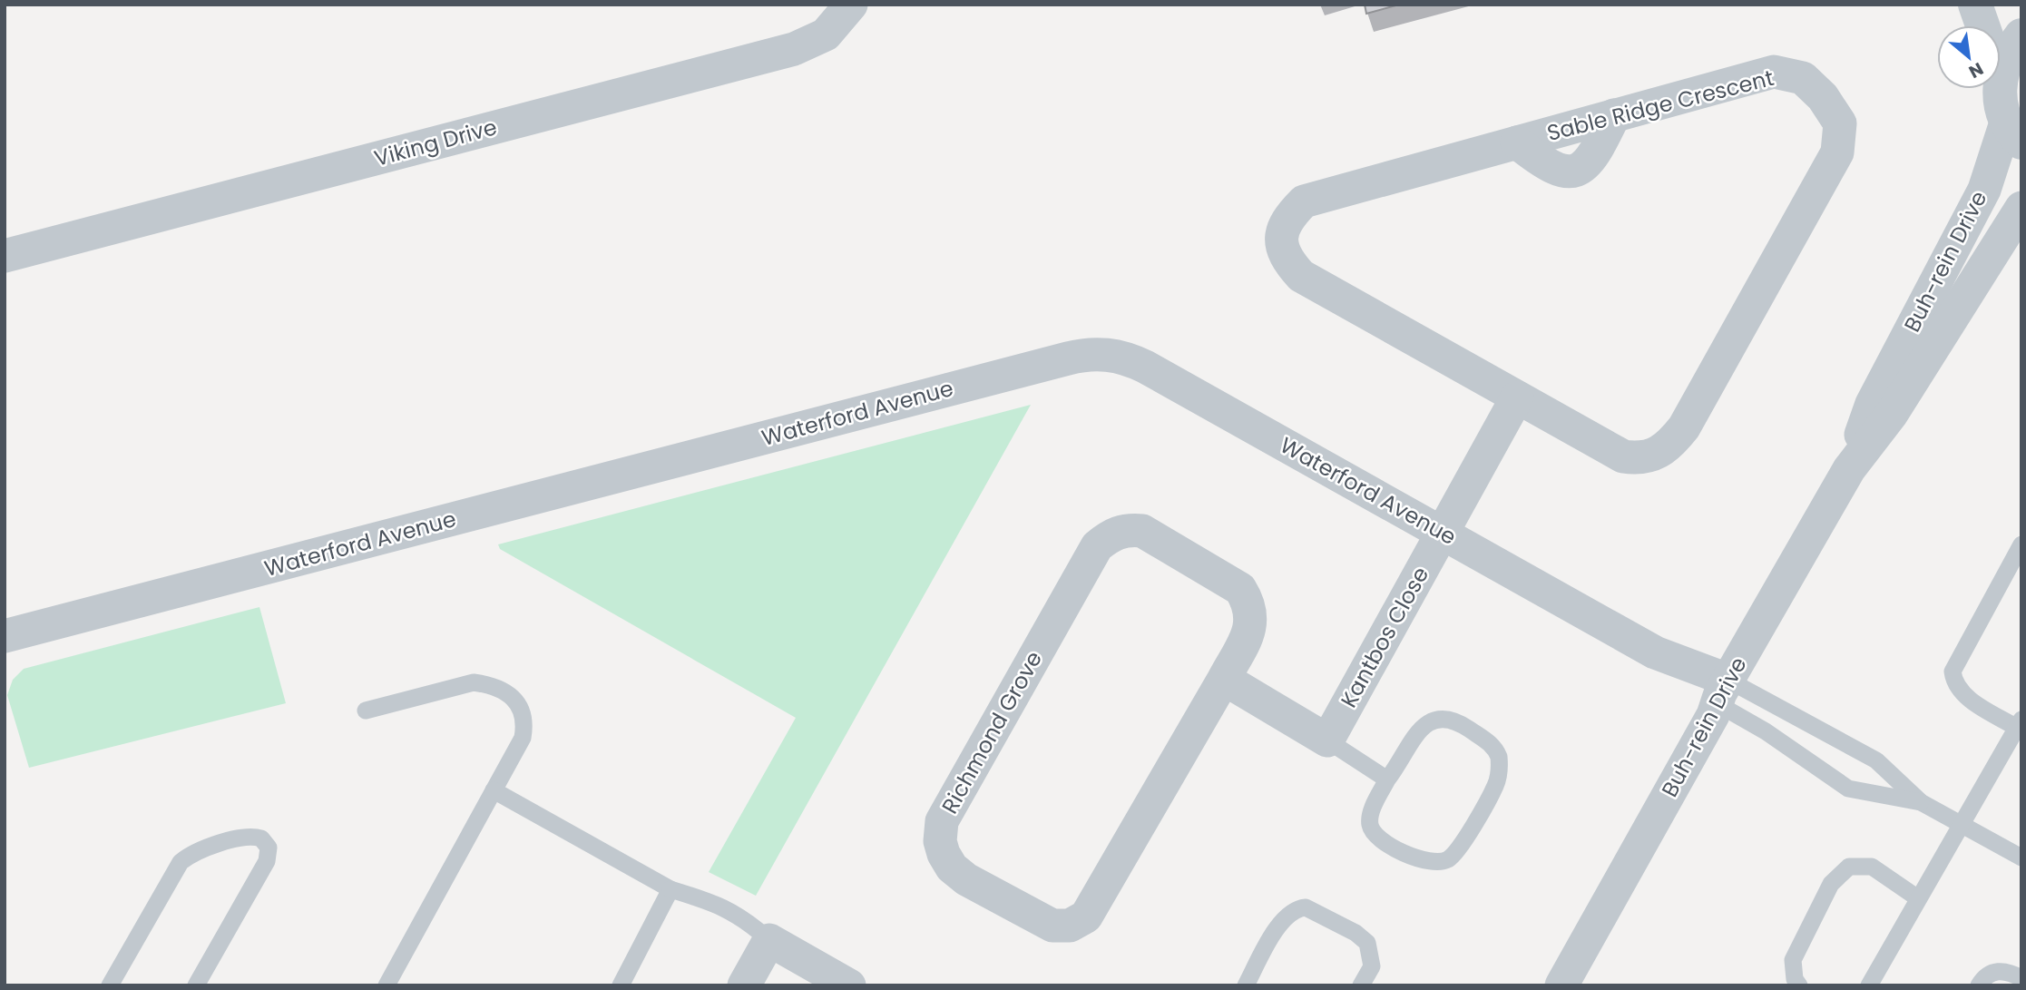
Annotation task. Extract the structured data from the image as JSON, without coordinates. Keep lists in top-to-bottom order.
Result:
{
  "streets": {
    "street": [
      "Sable Ridge Crescent",
      "Viking Drive",
      "Buh-rein Drive",
      "Waterford Avenue",
      "Kantbos Close",
      "Richmond Grove"
    ]
  },
  "crossings": [
    ["Buh-rein Drive", "Waterford Avenue"],
    ["Waterford Avenue", "Kantbos Close"]
  ],
  "north": "bottom right"
}
